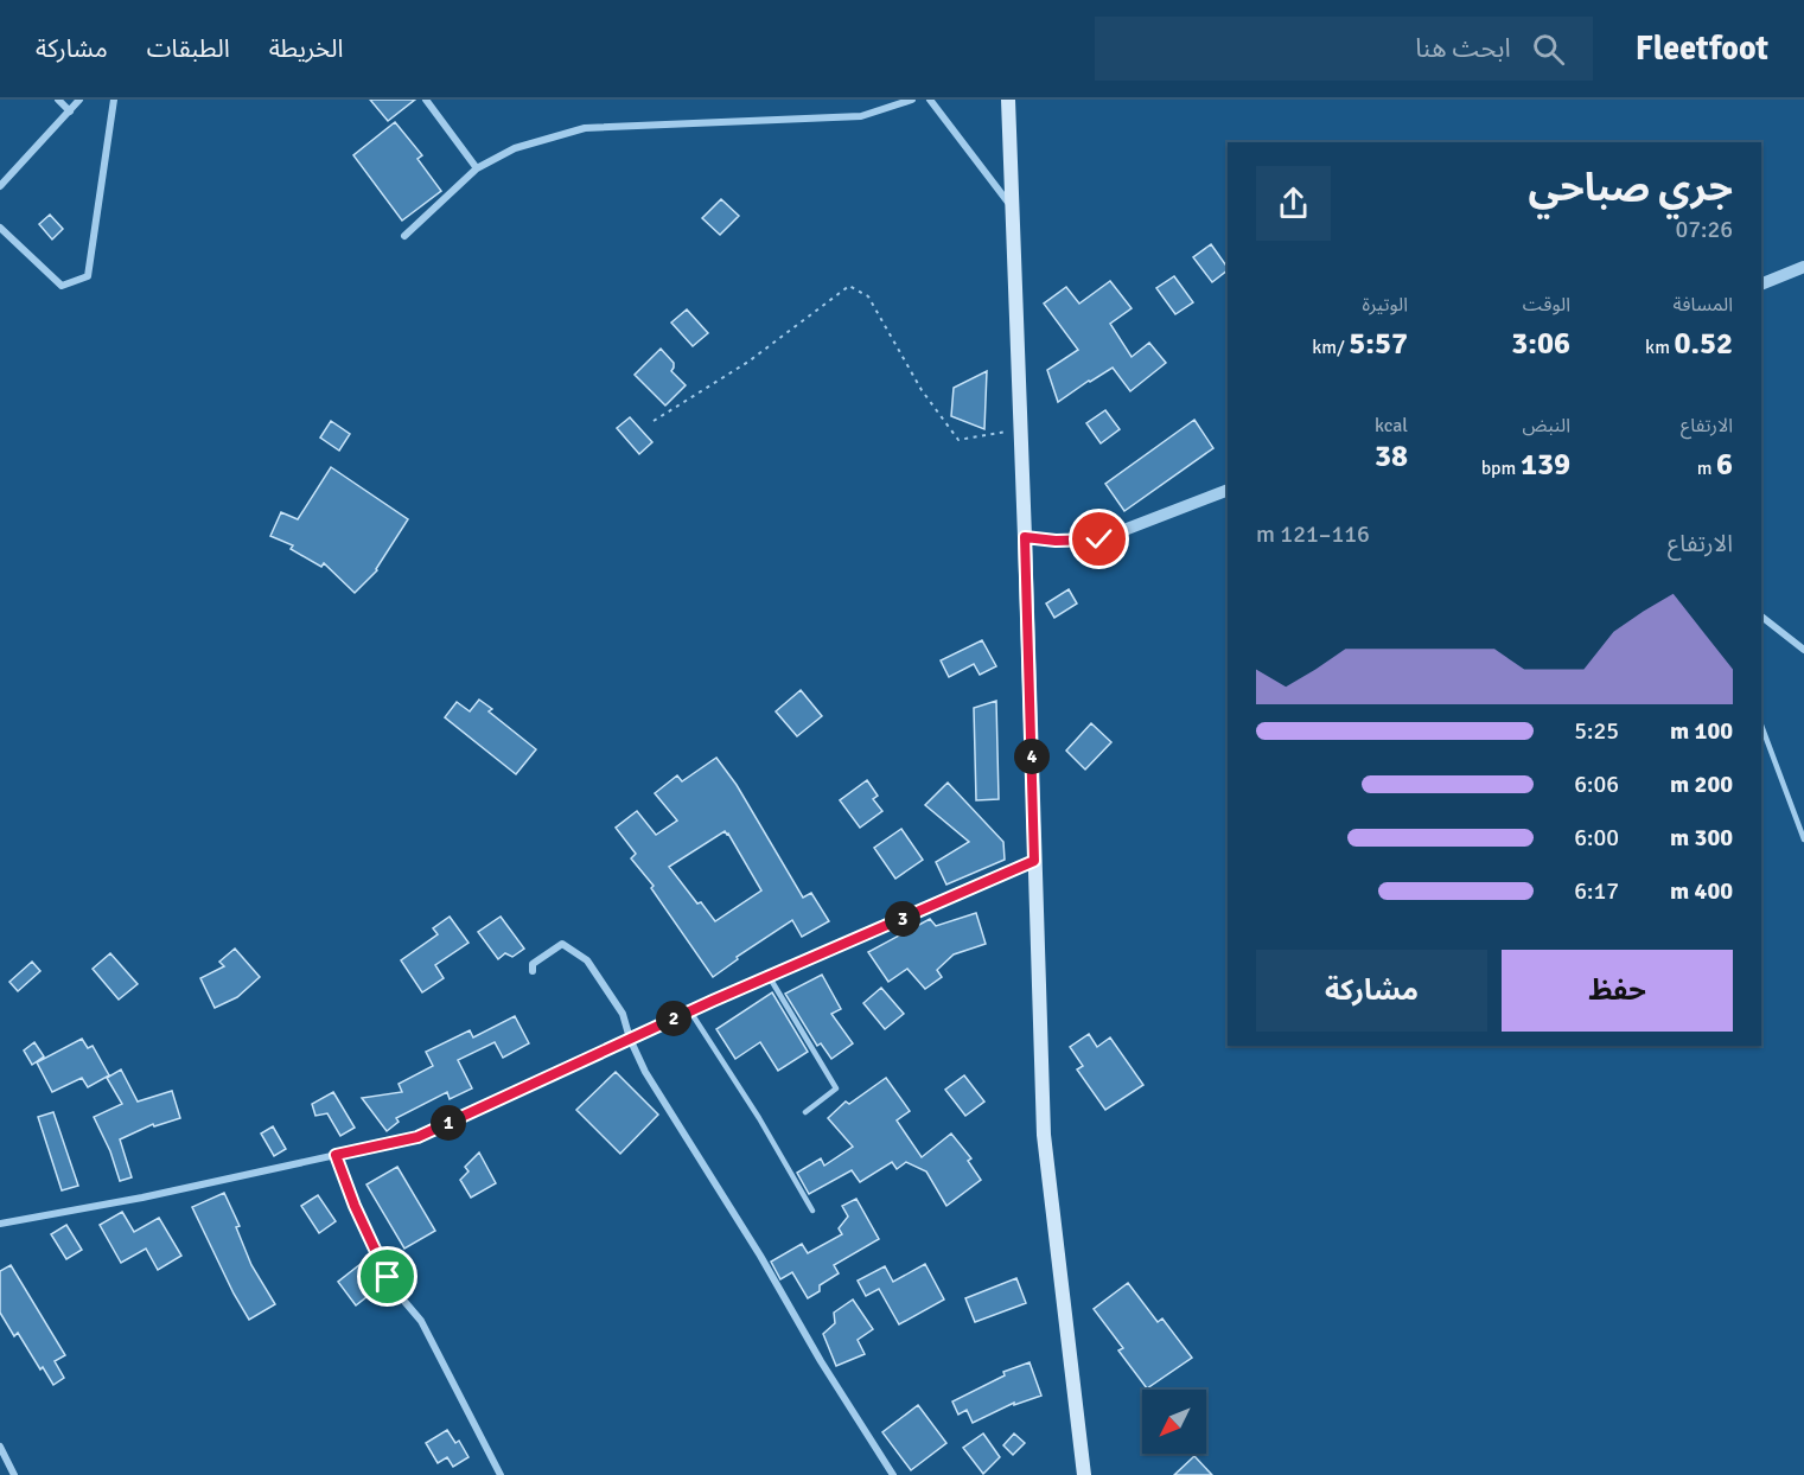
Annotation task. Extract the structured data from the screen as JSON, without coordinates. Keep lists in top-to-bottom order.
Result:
{
  "north": "bottom left",
  "page": {
    "header": "Fleetfoot",
    "search": "ابحث هنا",
    "nav": ["الخريطة", "الطبقات", "مشاركة"],
    "heading": ["جري صباحي", "07:26"],
    "stats": [
      ["المسافة", "0.52 km"],
      ["الوقت", "3:06"],
      ["الوتيرة", "5:57 /km"],
      ["الارتفاع", "6 m"],
      ["النبض", "139 bpm"],
      ["kcal", "38"]
    ],
    "chart": ["الارتفاع", "116–121 m"],
    "list": [
      {
        "name": "100 m",
        "note": "5:25"
      },
      {
        "name": "200 m",
        "note": "6:06"
      },
      {
        "name": "300 m",
        "note": "6:00"
      },
      {
        "name": "400 m",
        "note": "6:17"
      }
    ],
    "pins": [
      "4",
      "3",
      "2",
      "1"
    ],
    "buttons": ["حفظ", "مشاركة"]
  }
}
